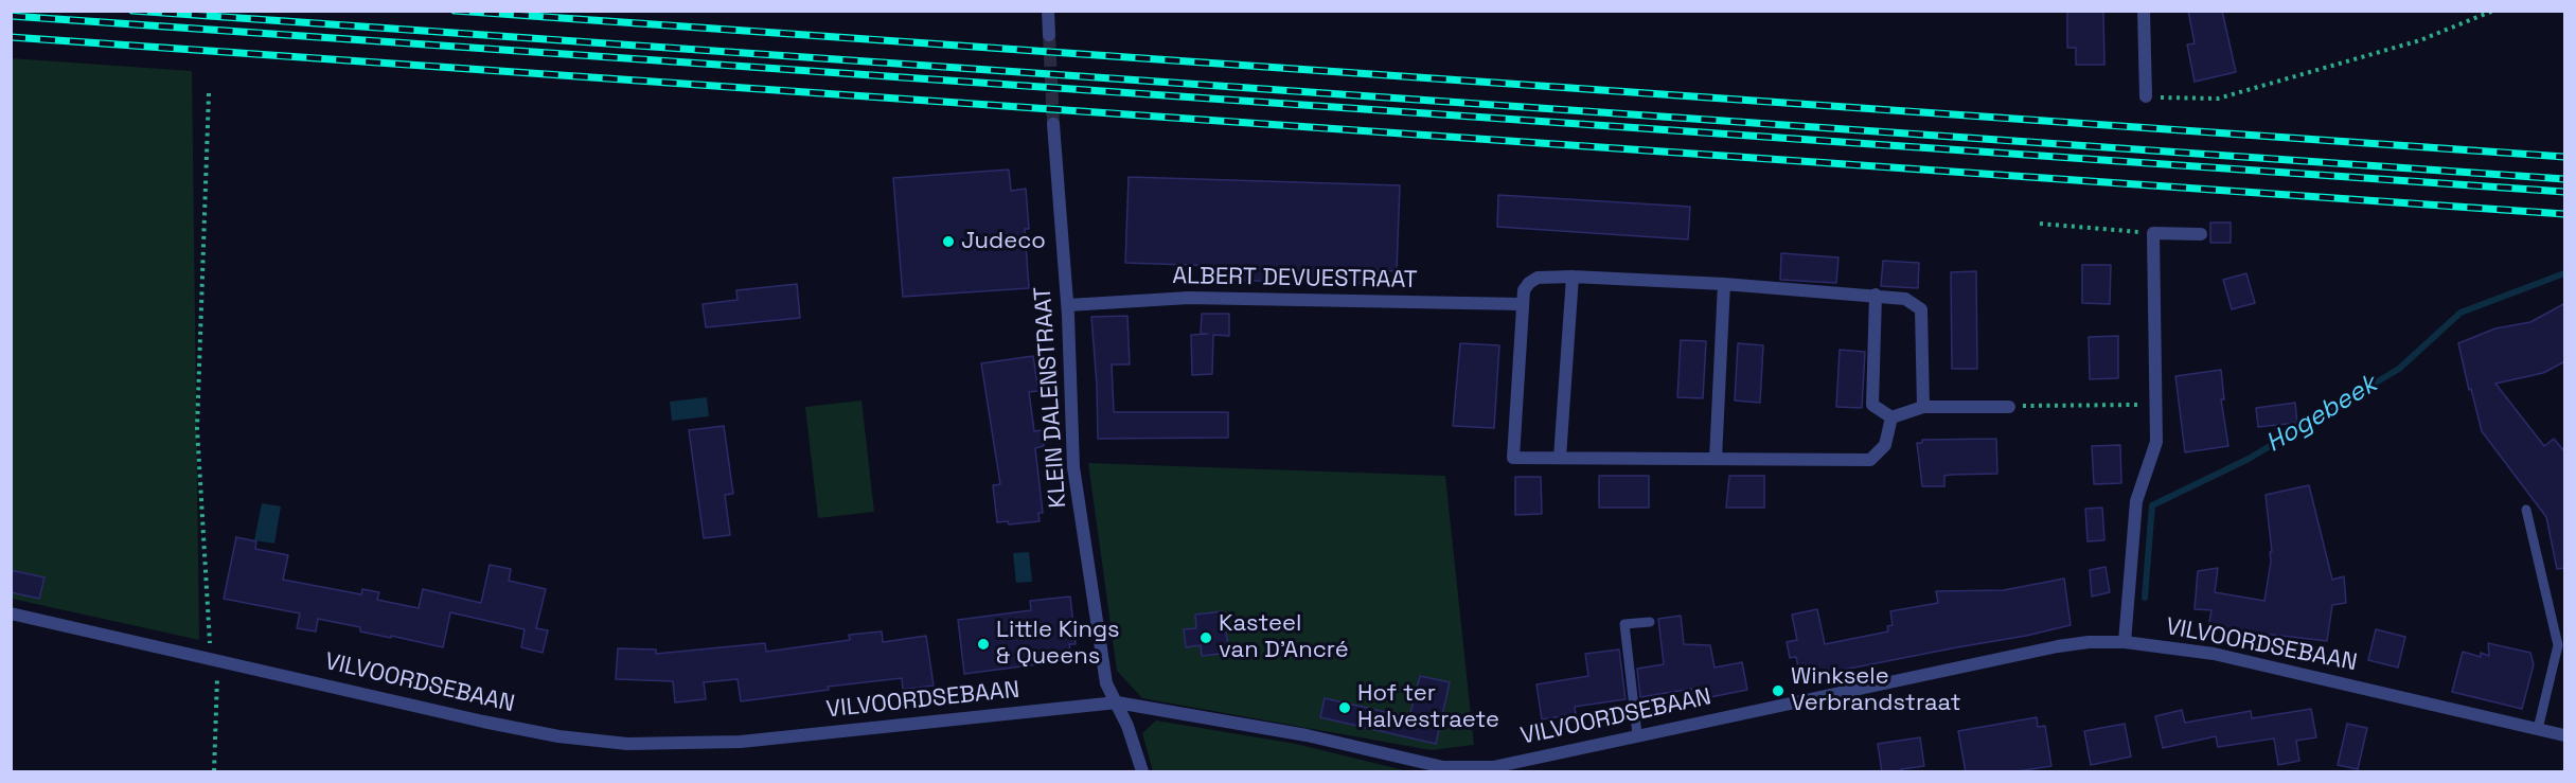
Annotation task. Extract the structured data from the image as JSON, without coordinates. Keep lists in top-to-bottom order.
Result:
{
  "streets": {
    "street": ["ALBERT DEVUESTRAAT", "KLEIN DALENSTRAAT", "VILVOORDSEBAAN"]
  },
  "crossings": [
    ["ALBERT DEVUESTRAAT", "KLEIN DALENSTRAAT"],
    ["KLEIN DALENSTRAAT", "VILVOORDSEBAAN"]
  ],
  "water": ["Hogebeek"],
  "places": [
    "Judeco",
    "Kasteel van D'Ancré",
    "Little Kings & Queens",
    "Winksele Verbrandstraat",
    "Hof ter Halvestraete"
  ]
}
